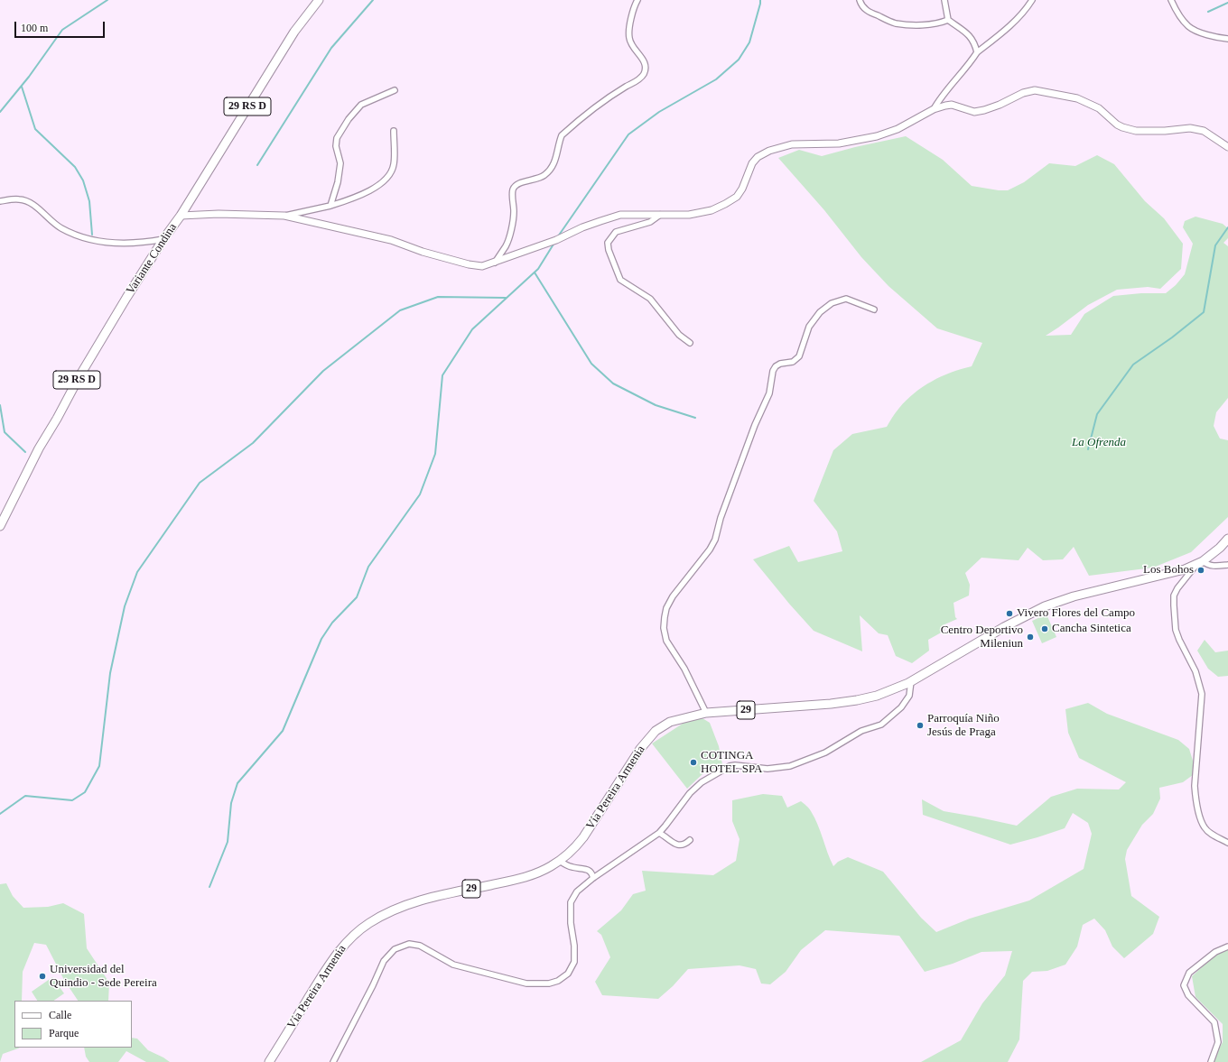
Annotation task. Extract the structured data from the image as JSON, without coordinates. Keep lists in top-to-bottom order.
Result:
{
  "streets": {
    "main road": [
      "29 RS D",
      "Variante Condina",
      "29",
      "Vía Pereira Armenia"
    ]
  },
  "parks": ["La Ofrenda"],
  "places": [
    "Los Bohos",
    "Vivero Flores del Campo",
    "Cancha Sintetica",
    "Centro Deportivo Mileniun",
    "Parroquía Niño Jesús de Praga",
    "COTINGA HOTEL SPA",
    "Universidad del Quindio - Sede Pereira"
  ],
  "legend": ["Calle", "Parque"],
  "scale_bar": "100 m"
}
